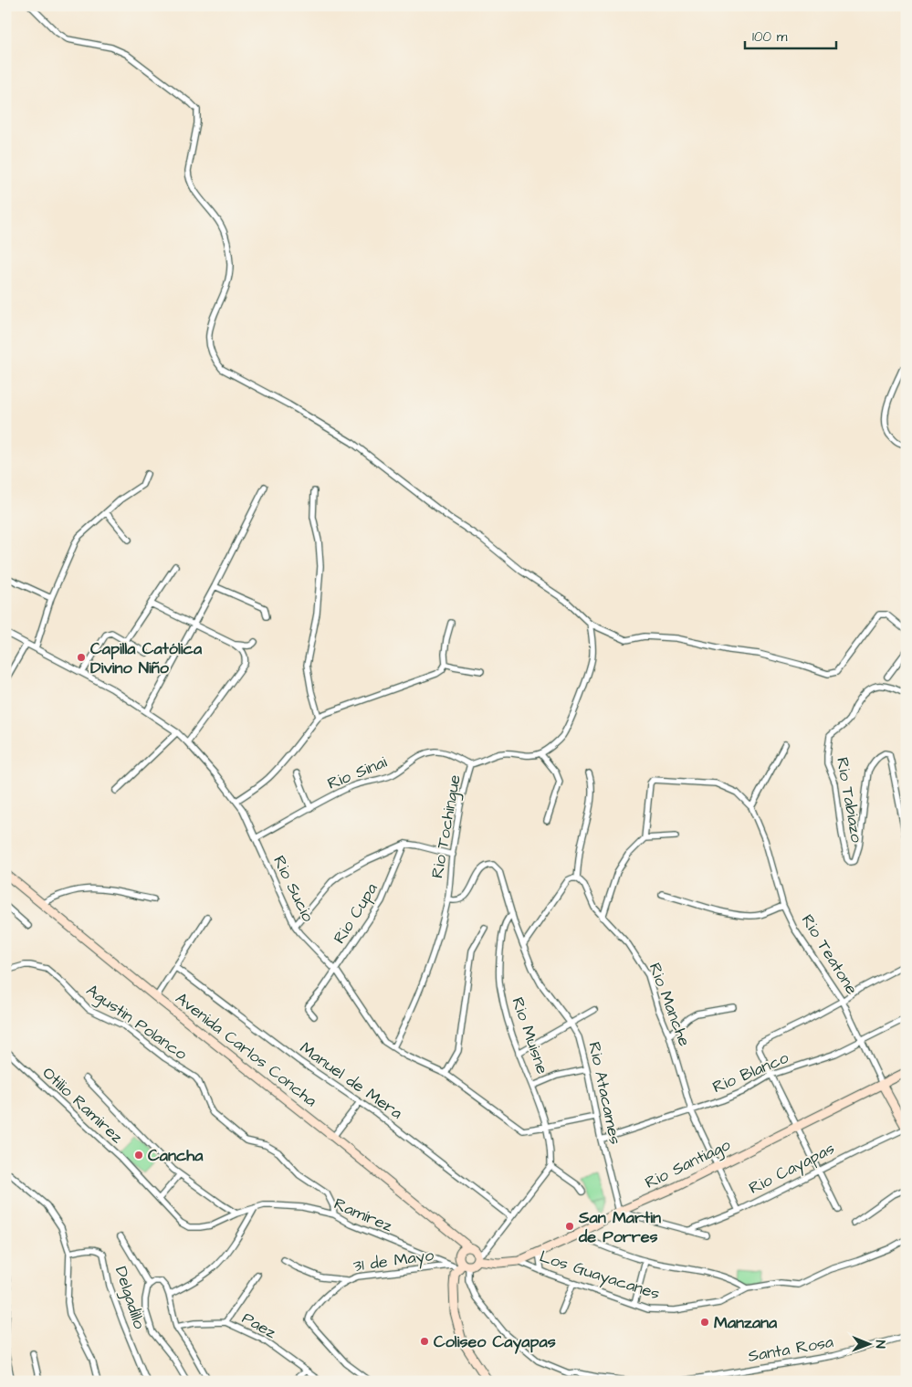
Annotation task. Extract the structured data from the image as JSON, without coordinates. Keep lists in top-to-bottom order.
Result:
{
  "streets": {
    "street": [
      "Rio Sinai",
      "Rio Tabiazo",
      "Rio Tochingue",
      "Rio Sucio",
      "Rio Cupa",
      "Rio Teatone",
      "Rio Manche",
      "Agustin Polanco",
      "Rio Muisne",
      "Avenida Carlos Concha",
      "Rio Blanco",
      "Manuel de Mera",
      "Rio Atacames",
      "Otilio Ramirez",
      "Rio Santiago",
      "Rio Cayapas",
      "Ramírez",
      "31 de Mayo",
      "Los Guayacanes",
      "Delgadillo",
      "Paez",
      "Santa Rosa"
    ]
  },
  "crossings": [
    ["Rio Sinai", "Rio Tochingue"],
    ["Rio Sinai", "Rio Sucio"],
    ["Rio Tochingue", "Rio Sucio"],
    ["Rio Tochingue", "Rio Atacames"],
    ["Rio Sucio", "Rio Cupa"],
    ["Rio Sucio", "Rio Muisne"],
    ["Rio Sucio", "Rio Atacames"],
    ["Rio Teatone", "Rio Blanco"],
    ["Rio Teatone", "Rio Santiago"],
    ["Rio Teatone", "Rio Cayapas"],
    ["Rio Manche", "Rio Blanco"],
    ["Rio Manche", "Rio Santiago"],
    ["Rio Manche", "Rio Cayapas"],
    ["Agustin Polanco", "Ramírez"],
    ["Rio Muisne", "Rio Atacames"],
    ["Avenida Carlos Concha", "Rio Santiago"],
    ["Avenida Carlos Concha", "Ramírez"],
    ["Avenida Carlos Concha", "31 de Mayo"],
    ["Rio Blanco", "Rio Atacames"],
    ["Rio Atacames", "Rio Santiago"],
    ["Otilio Ramirez", "Ramírez"],
    ["Rio Santiago", "Ramírez"],
    ["Rio Santiago", "31 de Mayo"],
    ["Rio Santiago", "Los Guayacanes"],
    ["Ramírez", "31 de Mayo"]
  ],
  "places": [
    "Capilla Católica Divino Niño",
    "Cancha",
    "San Martin de Porres",
    "Manzana",
    "Coliseo Cayapas"
  ],
  "scale_bar": "100 m",
  "north": "right"
}
